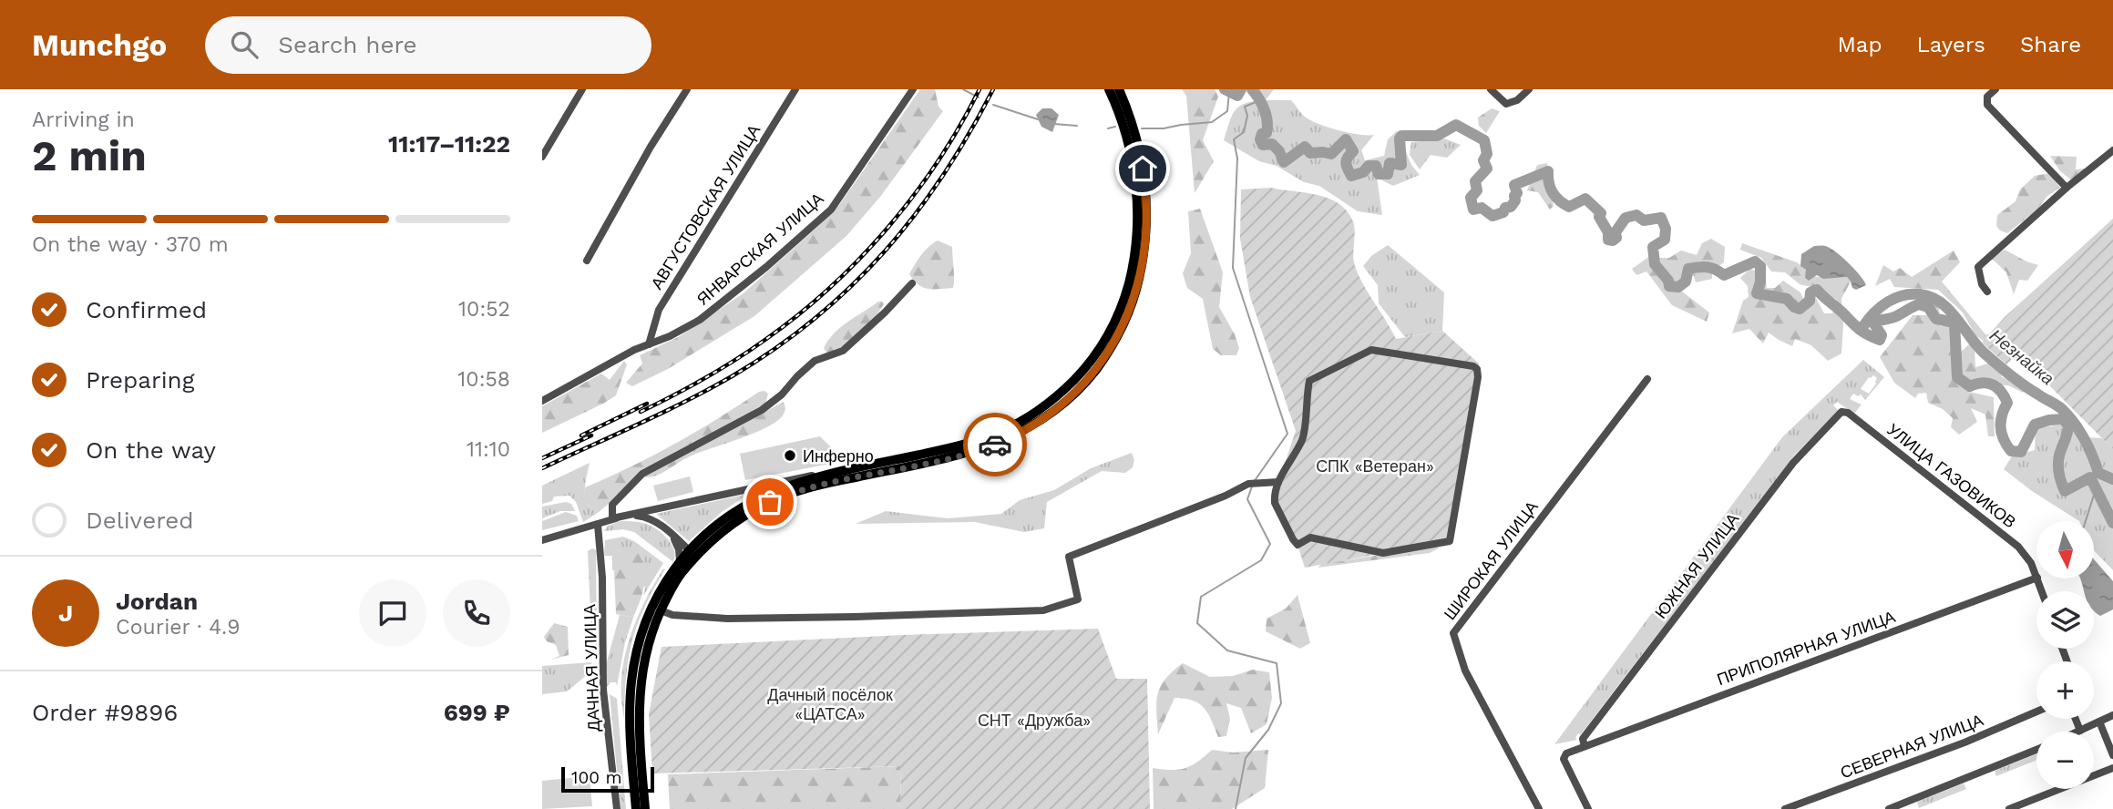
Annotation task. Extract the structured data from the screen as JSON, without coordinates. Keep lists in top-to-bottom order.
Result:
{
  "streets": {
    "street": [
      "АВГУСТОВСКАЯ УЛИЦА",
      "ЯНВАРСКАЯ УЛИЦА",
      "УЛИЦА ГАЗОВИКОВ",
      "ШИРОКАЯ УЛИЦА",
      "ЮЖНАЯ УЛИЦА",
      "ПРИПОЛЯРНАЯ УЛИЦА",
      "ДАЧНАЯ УЛИЦА",
      "СЕВЕРНАЯ УЛИЦА"
    ]
  },
  "crossings": [
    ["АВГУСТОВСКАЯ УЛИЦА", "ЯНВАРСКАЯ УЛИЦА"],
    ["УЛИЦА ГАЗОВИКОВ", "ЮЖНАЯ УЛИЦА"],
    ["ЮЖНАЯ УЛИЦА", "ПРИПОЛЯРНАЯ УЛИЦА"]
  ],
  "water": ["Незнайка"],
  "parks": ["СПК «Ветеран»", "Дачный посёлок «ЦАТСА»", "СНТ «Дружба»"],
  "places": ["Инферно"],
  "scale_bar": "100 m",
  "north": "bottom",
  "page": {
    "header": "Munchgo",
    "search": "Search here",
    "nav": ["Map", "Layers", "Share"],
    "heading": ["2 min", "Arriving in", "11:17–11:22"],
    "panel": [
      "Jordan",
      "Courier · 4.9",
      "Order #9896",
      "699 ₽"
    ],
    "bar": "On the way · 370 m",
    "list": [
      ["Confirmed", "10:52"],
      ["Preparing", "10:58"],
      ["On the way", "11:10"],
      "Delivered"
    ],
    "map_buttons": ["+", "−"],
    "round": "J",
    "scale": "100 m"
  }
}
